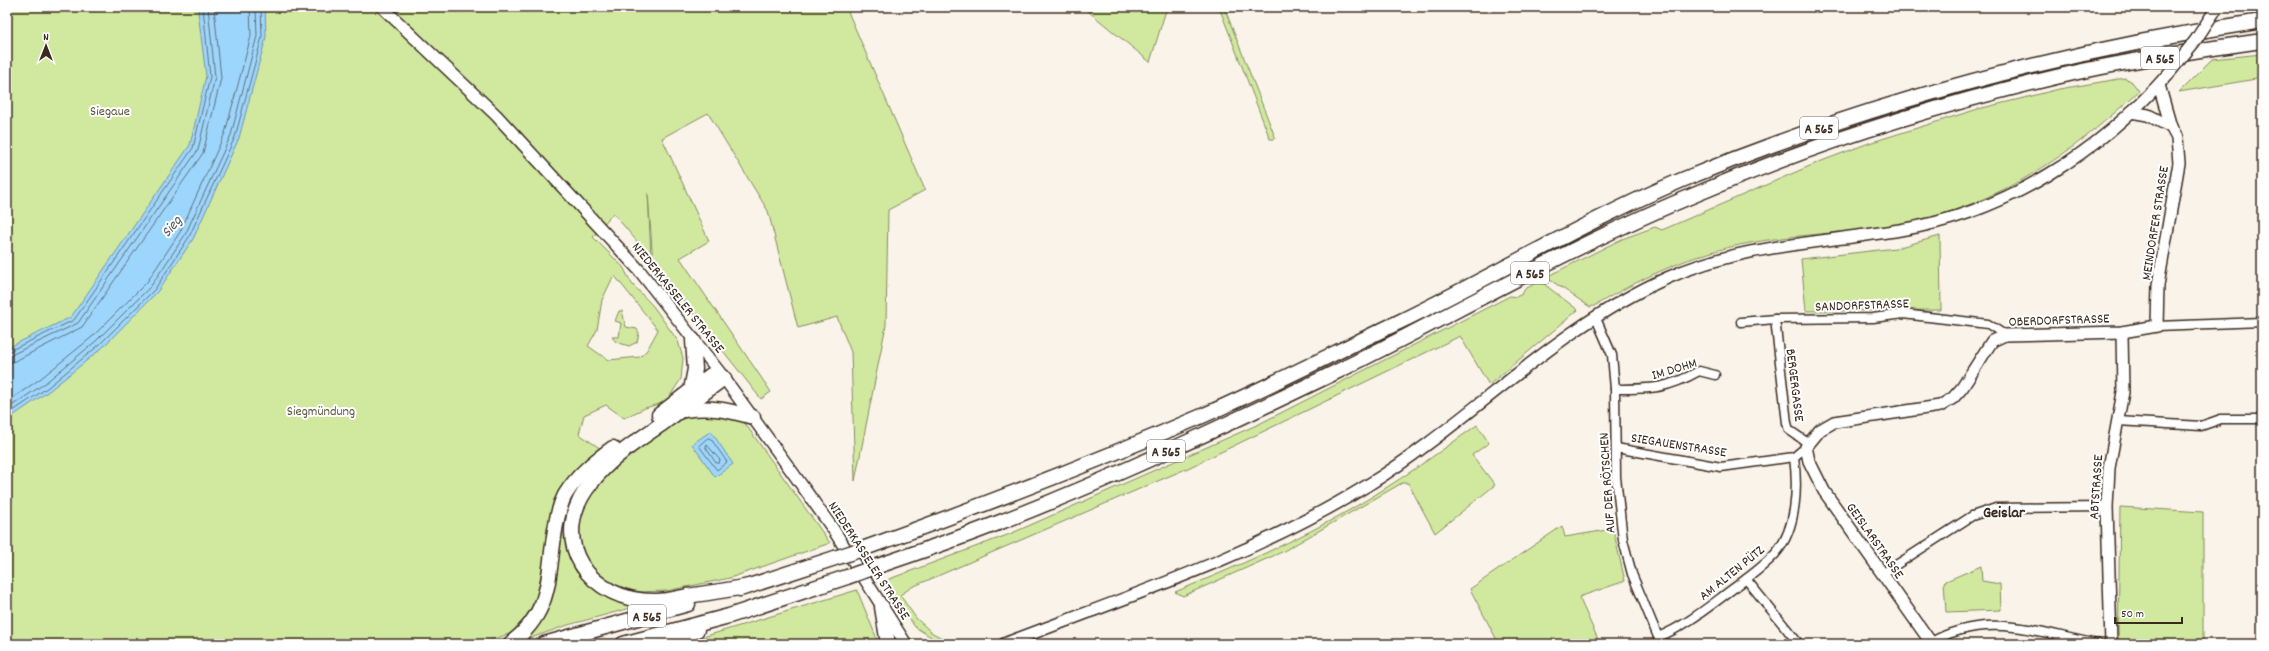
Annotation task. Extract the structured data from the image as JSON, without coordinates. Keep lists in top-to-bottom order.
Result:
{
  "streets": {
    "highway": ["A 565"],
    "main road": [
      "MEINDORFER STRASSE",
      "NIEDERKASSELER STRASSE",
      "OBERDORFSTRASSE",
      "ABTSTRASSE",
      "GEISLARSTRASSE"
    ],
    "street": [
      "SANDORFSTRASSE",
      "IM DOHM",
      "BERGERGASSE",
      "SIEGAUENSTRASSE",
      "AUF DER RÖTSCHEN",
      "AM ALTEN PÜTZ"
    ]
  },
  "crossings": [
    ["MEINDORFER STRASSE", "OBERDORFSTRASSE"],
    ["SANDORFSTRASSE", "OBERDORFSTRASSE"],
    ["SANDORFSTRASSE", "BERGERGASSE"],
    ["OBERDORFSTRASSE", "BERGERGASSE"],
    ["OBERDORFSTRASSE", "ABTSTRASSE"],
    ["OBERDORFSTRASSE", "GEISLARSTRASSE"],
    ["IM DOHM", "AUF DER RÖTSCHEN"],
    ["BERGERGASSE", "GEISLARSTRASSE"],
    ["SIEGAUENSTRASSE", "AUF DER RÖTSCHEN"],
    ["SIEGAUENSTRASSE", "AM ALTEN PÜTZ"],
    ["AUF DER RÖTSCHEN", "AM ALTEN PÜTZ"]
  ],
  "districts": ["Geislar"],
  "water": ["Sieg"],
  "parks": ["Siegaue", "Siegmündung"],
  "scale_bar": "50 m",
  "north": "top"
}
